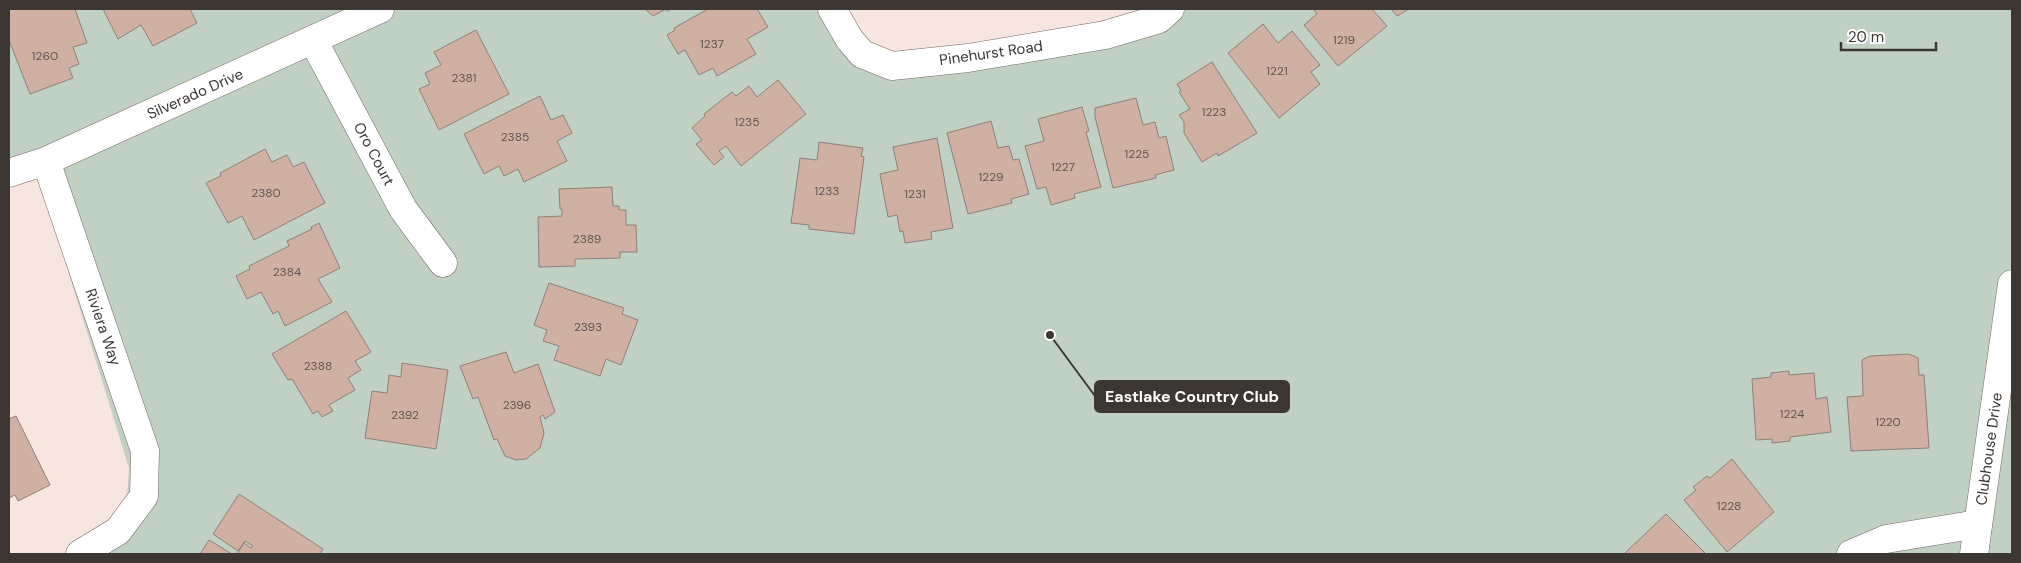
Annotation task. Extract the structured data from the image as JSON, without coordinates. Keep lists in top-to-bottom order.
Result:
{
  "streets": {
    "street": [
      "Pinehurst Road",
      "Silverado Drive",
      "Oro Court",
      "Riviera Way",
      "Clubhouse Drive"
    ]
  },
  "crossings": [
    ["Silverado Drive", "Oro Court"],
    ["Silverado Drive", "Riviera Way"]
  ],
  "places": ["Eastlake Country Club"],
  "house_numbers": [
    "1219",
    "1237",
    "1260",
    "1221",
    "2381",
    "1223",
    "1235",
    "2385",
    "1225",
    "1227",
    "1229",
    "1233",
    "2380",
    "1231",
    "2389",
    "2384",
    "2393",
    "2388",
    "2396",
    "1224",
    "2392",
    "1220",
    "1228"
  ],
  "scale_bar": "20 m"
}
